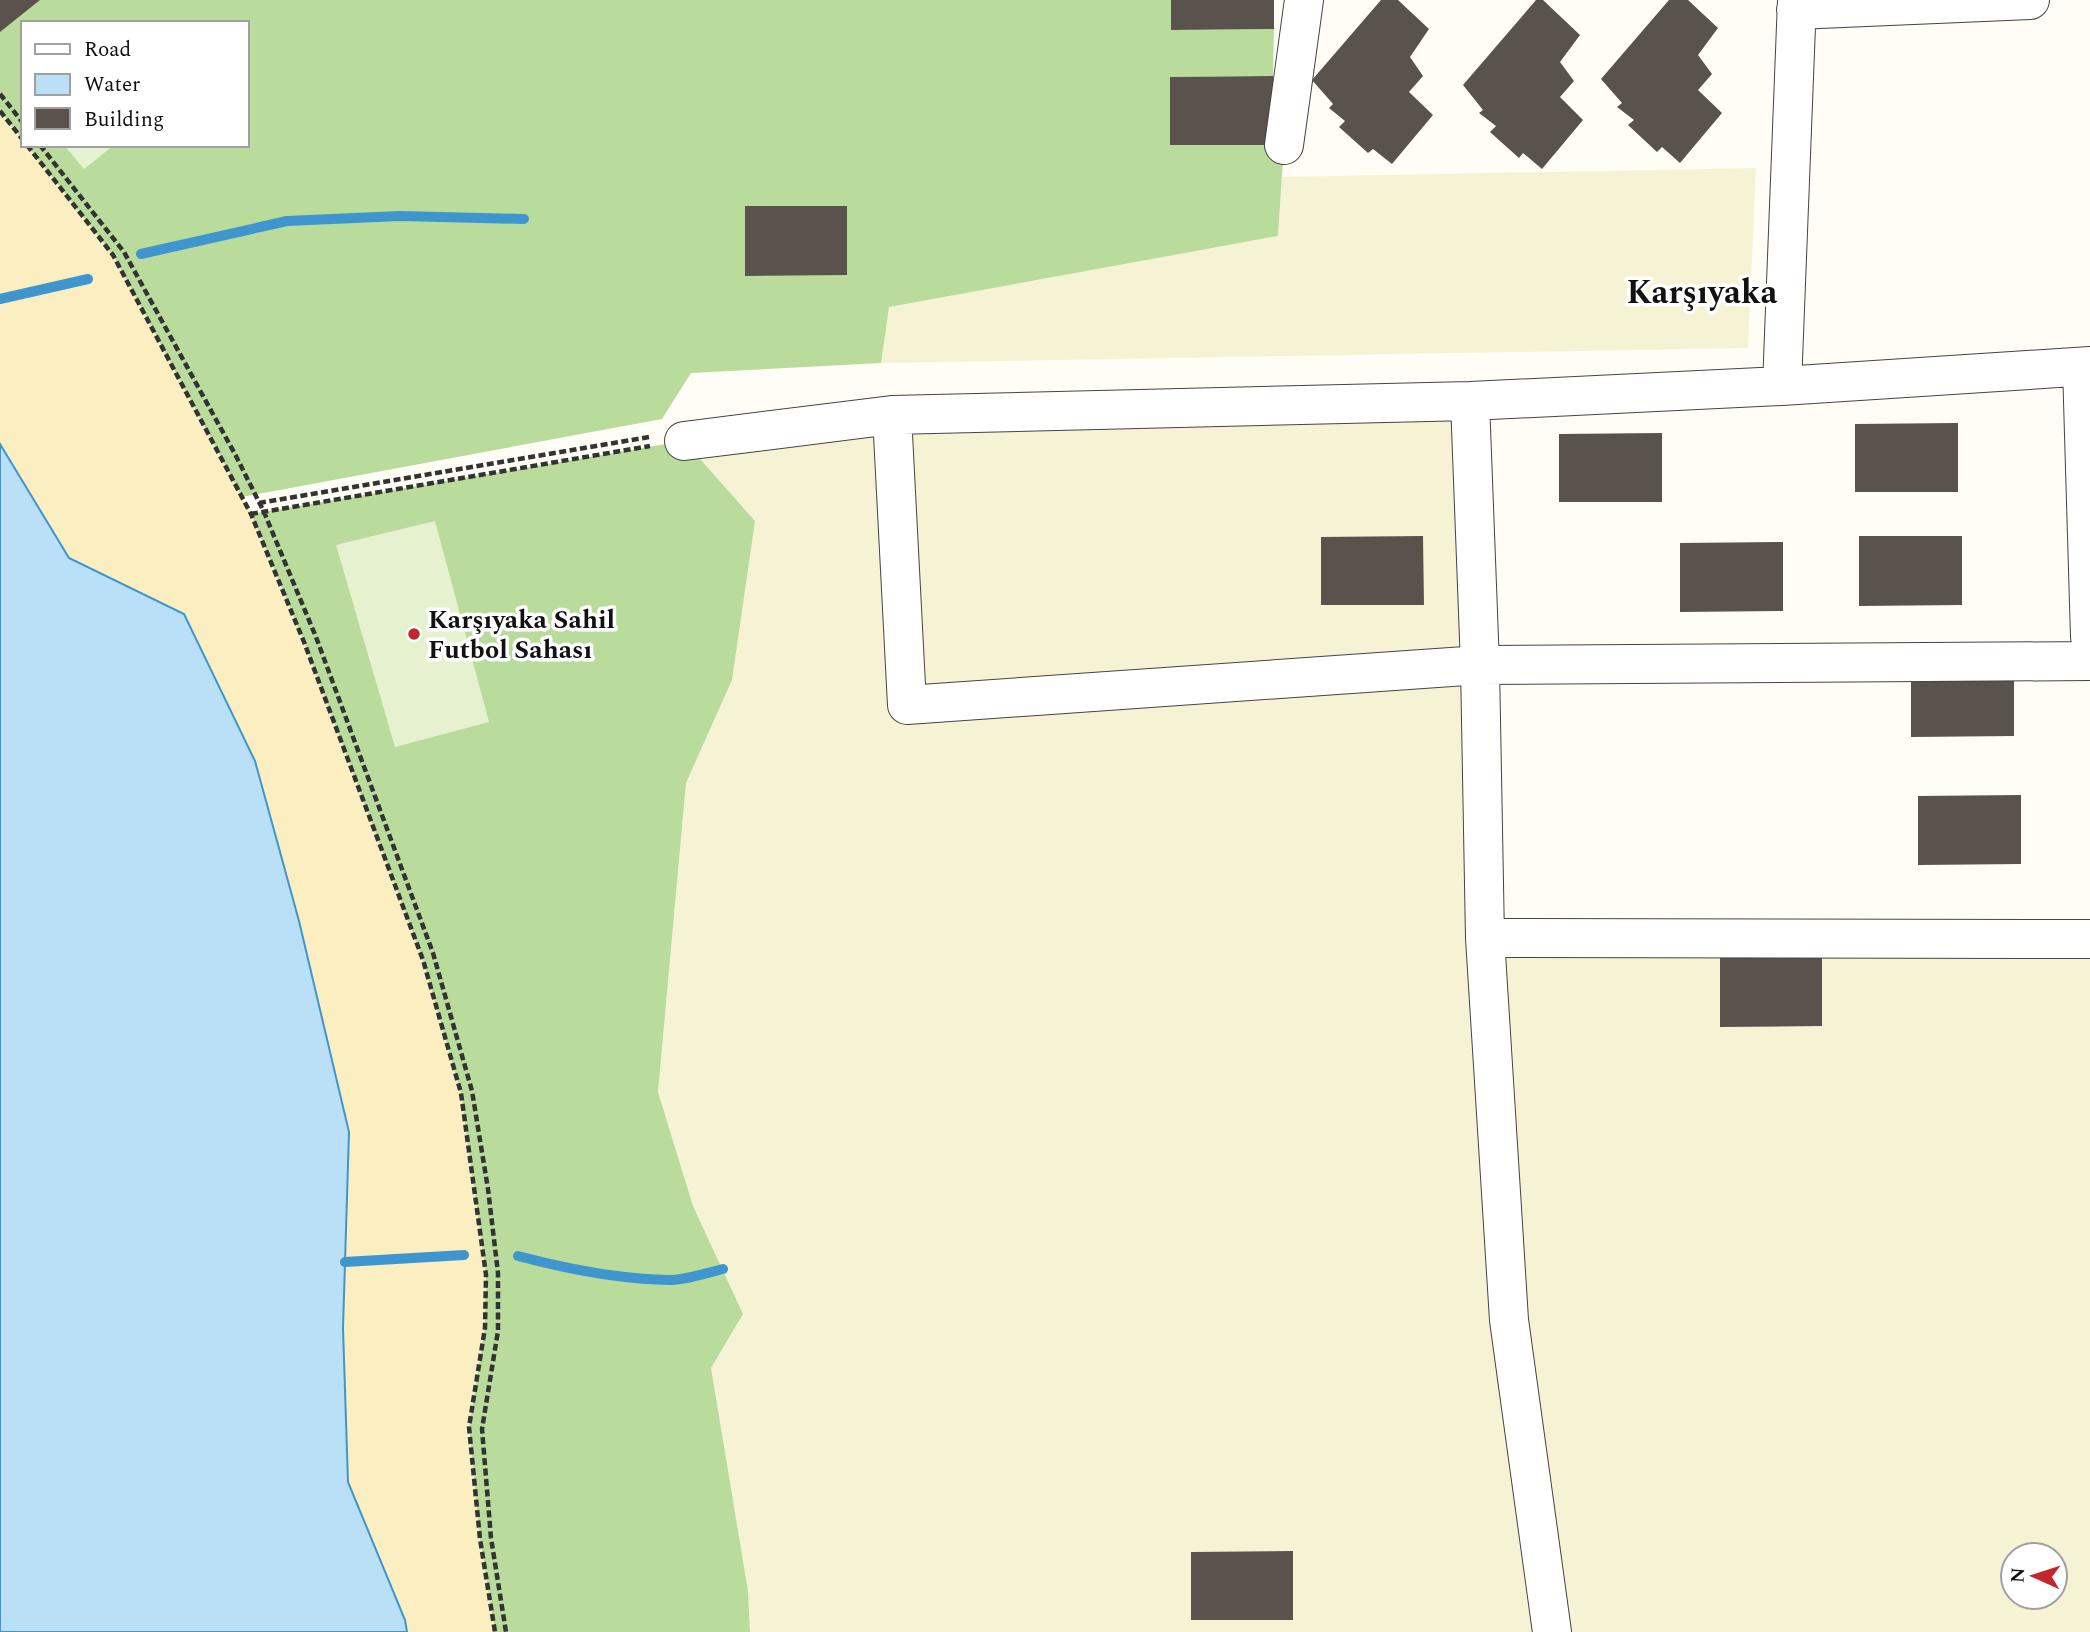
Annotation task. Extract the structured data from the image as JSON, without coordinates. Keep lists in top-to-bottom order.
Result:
{
  "districts": ["Karşıyaka"],
  "places": ["Karşıyaka Sahil Futbol Sahası"],
  "legend": ["Road", "Water", "Building"],
  "north": "left"
}
